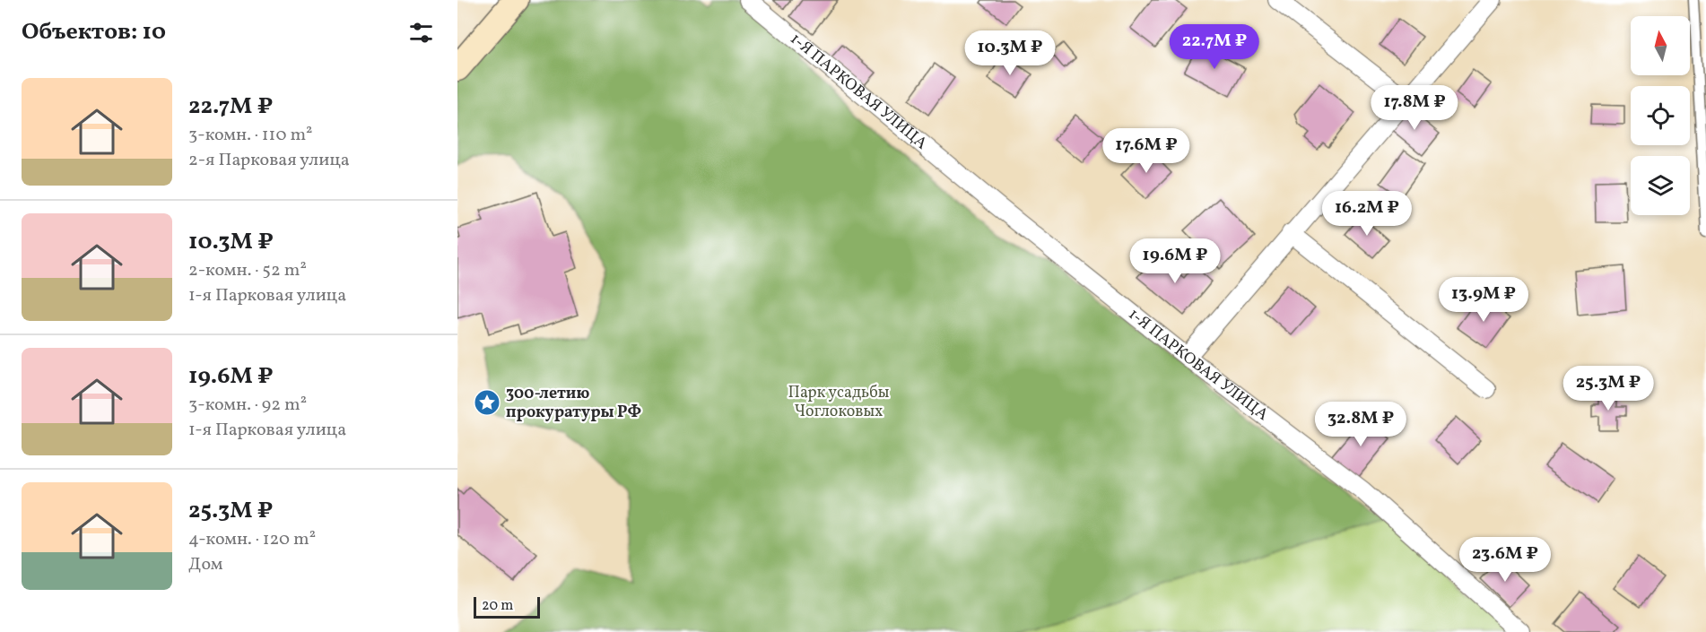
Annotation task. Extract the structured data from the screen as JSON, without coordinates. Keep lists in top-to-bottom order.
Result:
{
  "streets": {
    "street": ["1-Я ПАРКОВАЯ УЛИЦА"]
  },
  "parks": ["Парк усадьбы Чоглоковых"],
  "places": {
    "place": ["300-летию прокуратуры РФ"]
  },
  "scale_bar": "20 m",
  "north": "top",
  "page": {
    "heading": "Объектов: 10",
    "price": [
      "22.7M ₽",
      "10.3M ₽",
      "17.8M ₽",
      "17.6M ₽",
      "16.2M ₽",
      "19.6M ₽",
      "13.9M ₽",
      "25.3M ₽",
      "32.8M ₽",
      "23.6M ₽"
    ],
    "list": [
      {
        "name": "22.7M ₽",
        "note": "3-комн. · 110 m² · 2-я Парковая улица"
      },
      {
        "name": "10.3M ₽",
        "note": "2-комн. · 52 m² · 1-я Парковая улица"
      },
      {
        "name": "19.6M ₽",
        "note": "3-комн. · 92 m² · 1-я Парковая улица"
      },
      {
        "name": "25.3M ₽",
        "note": "4-комн. · 120 m² · Дом"
      }
    ],
    "scale": "20 m"
  }
}
